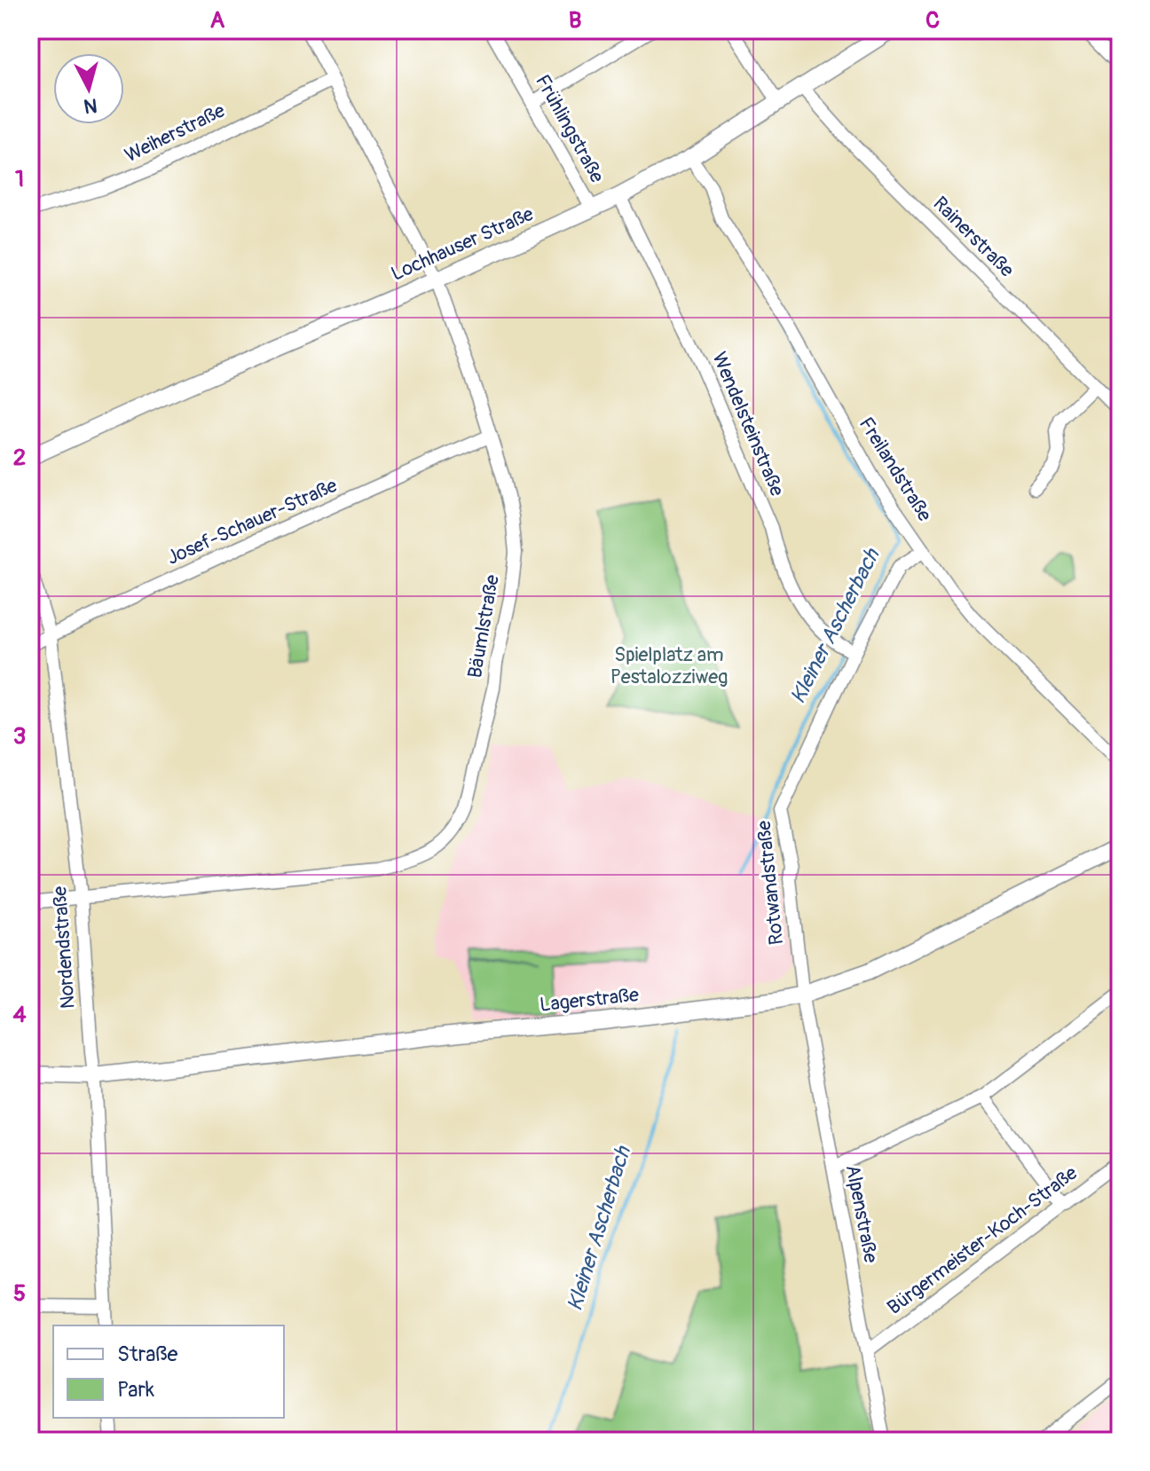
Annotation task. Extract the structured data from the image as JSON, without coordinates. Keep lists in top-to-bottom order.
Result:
{
  "streets": {
    "street": [
      "Frühlingstraße",
      "Weiherstraße",
      "Rainerstraße",
      "Lochhauser Straße",
      "Wendelsteinstraße",
      "Freilandstraße",
      "Josef-Schauer-Straße",
      "Bäumlstraße",
      "Rotwandstraße",
      "Nordendstraße",
      "Lagerstraße",
      "Alpenstraße",
      "Bürgermeister-Koch-Straße"
    ]
  },
  "crossings": [
    ["Frühlingstraße", "Lochhauser Straße"],
    ["Weiherstraße", "Bäumlstraße"],
    ["Rainerstraße", "Lochhauser Straße"],
    ["Lochhauser Straße", "Wendelsteinstraße"],
    ["Lochhauser Straße", "Freilandstraße"],
    ["Lochhauser Straße", "Bäumlstraße"],
    ["Wendelsteinstraße", "Rotwandstraße"],
    ["Freilandstraße", "Rotwandstraße"],
    ["Josef-Schauer-Straße", "Bäumlstraße"],
    ["Josef-Schauer-Straße", "Nordendstraße"],
    ["Bäumlstraße", "Nordendstraße"],
    ["Rotwandstraße", "Lagerstraße"],
    ["Rotwandstraße", "Alpenstraße"],
    ["Nordendstraße", "Lagerstraße"],
    ["Lagerstraße", "Alpenstraße"],
    ["Alpenstraße", "Bürgermeister-Koch-Straße"]
  ],
  "water": ["Kleiner Ascherbach"],
  "parks": ["Spielplatz am Pestalozziweg"],
  "legend": ["Straße", "Park"],
  "north": "bottom",
  "grid": {
    "columns": ["A", "B", "C"],
    "rows": [
      "1",
      "2",
      "3",
      "4",
      "5"
    ]
  }
}
